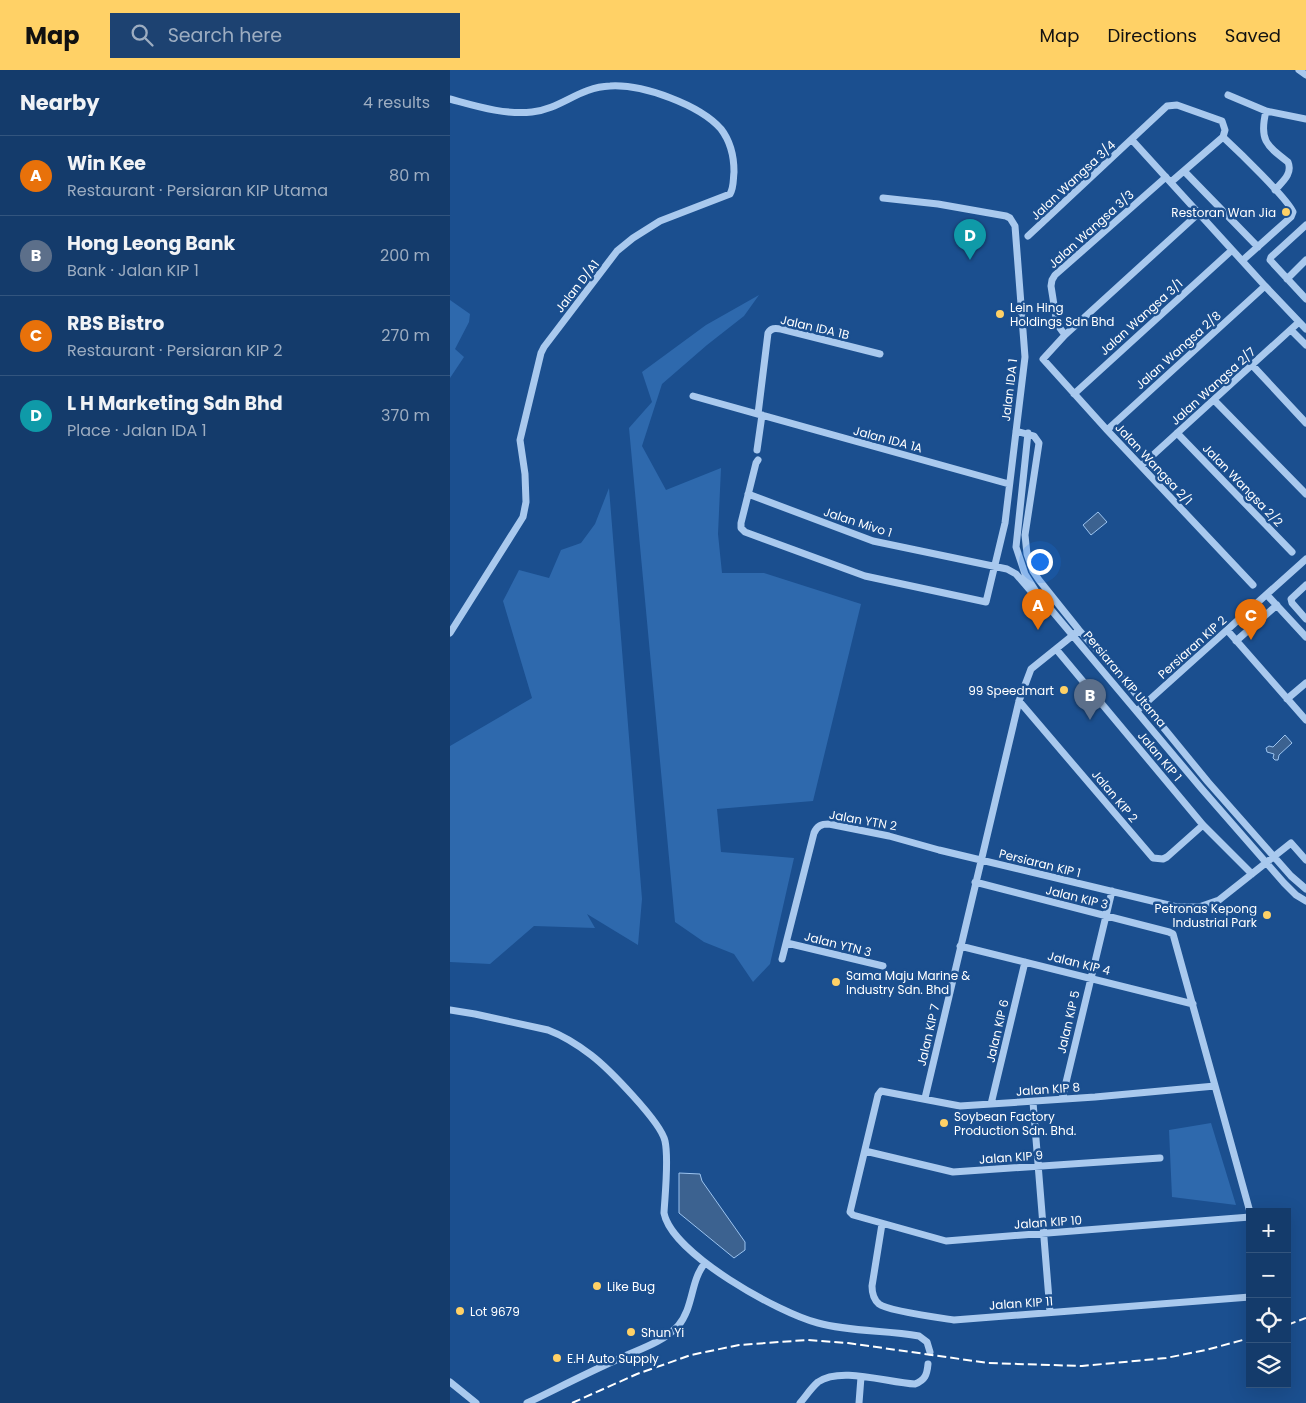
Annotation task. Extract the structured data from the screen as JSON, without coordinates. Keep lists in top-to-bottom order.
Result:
{
  "streets": {
    "street": [
      "Jalan Wangsa 3/4",
      "Jalan Wangsa 3/3",
      "Jalan D/A1",
      "Jalan Wangsa 3/1",
      "Jalan IDA 1B",
      "Jalan Wangsa 2/8",
      "Jalan Wangsa 2/7",
      "Jalan IDA 1",
      "Jalan IDA 1A",
      "Jalan Wangsa 2/1",
      "Jalan Wangsa 2/2",
      "Jalan Mivo 1",
      "Persiaran KIP 2",
      "Persiaran KIP Utama",
      "Jalan KIP 1",
      "Jalan KIP 2",
      "Jalan YTN 2",
      "Persiaran KIP 1",
      "Jalan KIP 3",
      "Jalan YTN 3",
      "Jalan KIP 4",
      "Jalan KIP 5",
      "Jalan KIP 6",
      "Jalan KIP 7",
      "Jalan KIP 8",
      "Jalan KIP 9",
      "Jalan KIP 10",
      "Jalan KIP 11"
    ]
  },
  "crossings": [
    ["Jalan Wangsa 3/4", "Jalan Wangsa 3/3"],
    ["Jalan Wangsa 3/3", "Jalan Wangsa 2/1"],
    ["Jalan Wangsa 3/1", "Jalan Wangsa 2/1"],
    ["Jalan IDA 1B", "Jalan IDA 1A"],
    ["Jalan Wangsa 2/8", "Jalan Wangsa 2/1"],
    ["Jalan Wangsa 2/7", "Jalan Wangsa 2/1"],
    ["Jalan Wangsa 2/7", "Jalan Wangsa 2/2"],
    ["Jalan IDA 1", "Jalan IDA 1A"],
    ["Jalan IDA 1", "Jalan Mivo 1"],
    ["Jalan Mivo 1", "Persiaran KIP Utama"],
    ["Jalan Mivo 1", "Persiaran KIP 1"],
    ["Persiaran KIP 2", "Persiaran KIP Utama"],
    ["Persiaran KIP Utama", "Persiaran KIP 1"],
    ["Jalan KIP 1", "Jalan KIP 2"],
    ["Jalan KIP 1", "Persiaran KIP 1"],
    ["Jalan KIP 2", "Persiaran KIP 1"],
    ["Jalan YTN 2", "Persiaran KIP 1"],
    ["Jalan YTN 2", "Jalan YTN 3"],
    ["Jalan YTN 2", "Jalan KIP 7"],
    ["Persiaran KIP 1", "Jalan KIP 5"],
    ["Persiaran KIP 1", "Jalan KIP 7"],
    ["Jalan KIP 3", "Jalan KIP 4"],
    ["Jalan KIP 3", "Jalan KIP 5"],
    ["Jalan KIP 3", "Jalan KIP 7"],
    ["Jalan KIP 4", "Jalan KIP 5"],
    ["Jalan KIP 4", "Jalan KIP 6"],
    ["Jalan KIP 4", "Jalan KIP 7"],
    ["Jalan KIP 5", "Jalan KIP 8"],
    ["Jalan KIP 6", "Jalan KIP 8"],
    ["Jalan KIP 7", "Jalan KIP 8"],
    ["Jalan KIP 8", "Jalan KIP 9"],
    ["Jalan KIP 8", "Jalan KIP 10"],
    ["Jalan KIP 9", "Jalan KIP 10"],
    ["Jalan KIP 10", "Jalan KIP 11"]
  ],
  "places": [
    "Restoran Wan Jia",
    "Lein Hing Holdings Sdn Bhd",
    "99 Speedmart",
    "Petronas Kepong Industrial Park",
    "Sama Maju Marine & Industry Sdn. Bhd",
    "Soybean Factory Production Sdn. Bhd.",
    "Like Bug",
    "Lot 9679",
    "Shun Yi",
    "E.H Auto Supply"
  ],
  "page": {
    "header": "Map",
    "search": "Search here",
    "nav": ["Map", "Directions", "Saved"],
    "heading": ["Nearby", "4 results"],
    "list": [
      {
        "mark": "A",
        "name": "Win Kee",
        "note": "Restaurant · Persiaran KIP Utama",
        "value": "80 m"
      },
      {
        "mark": "B",
        "name": "Hong Leong Bank",
        "note": "Bank · Jalan KIP 1",
        "value": "200 m"
      },
      {
        "mark": "C",
        "name": "RBS Bistro",
        "note": "Restaurant · Persiaran KIP 2",
        "value": "270 m"
      },
      {
        "mark": "D",
        "name": "L H Marketing Sdn Bhd",
        "note": "Place · Jalan IDA 1",
        "value": "370 m"
      }
    ],
    "pins": [
      "D",
      "A",
      "C",
      "B"
    ],
    "map_buttons": ["+", "−"]
  }
}
